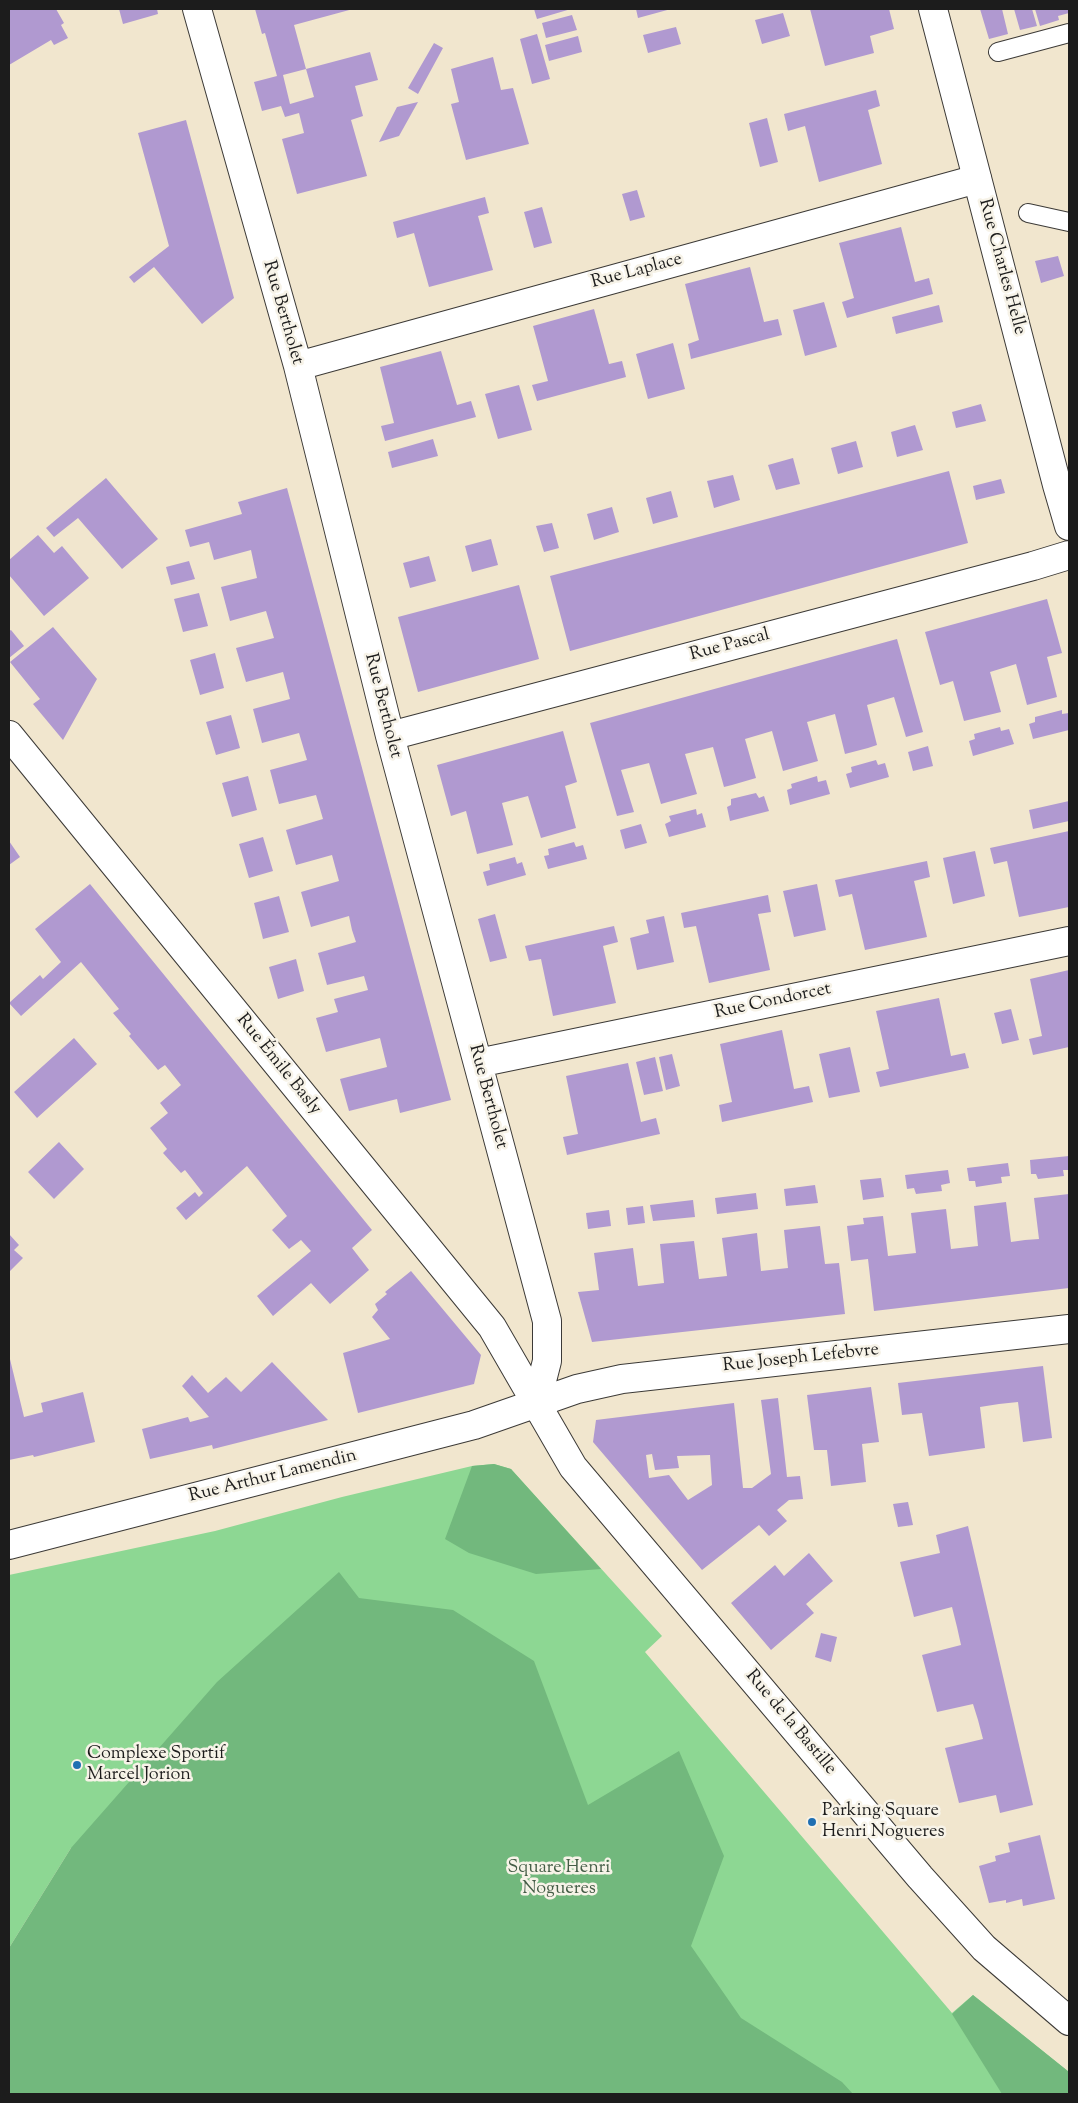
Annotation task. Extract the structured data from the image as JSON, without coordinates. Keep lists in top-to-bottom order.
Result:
{
  "streets": {
    "street": [
      "Rue Charles Helle",
      "Rue Laplace",
      "Rue Bertholet",
      "Rue Pascal",
      "Rue Condorcet",
      "Rue Émile Basly",
      "Rue Joseph Lefebvre",
      "Rue Arthur Lamendin",
      "Rue de la Bastille"
    ]
  },
  "crossings": [
    ["Rue Charles Helle", "Rue Laplace"],
    ["Rue Laplace", "Rue Bertholet"],
    ["Rue Bertholet", "Rue Pascal"],
    ["Rue Bertholet", "Rue Condorcet"],
    ["Rue Bertholet", "Rue Émile Basly"],
    ["Rue Bertholet", "Rue Joseph Lefebvre"],
    ["Rue Bertholet", "Rue Arthur Lamendin"],
    ["Rue Bertholet", "Rue de la Bastille"],
    ["Rue Émile Basly", "Rue Joseph Lefebvre"],
    ["Rue Émile Basly", "Rue Arthur Lamendin"],
    ["Rue Émile Basly", "Rue de la Bastille"],
    ["Rue Joseph Lefebvre", "Rue Arthur Lamendin"],
    ["Rue Joseph Lefebvre", "Rue de la Bastille"],
    ["Rue Arthur Lamendin", "Rue de la Bastille"]
  ],
  "parks": ["Square Henri Nogueres"],
  "places": ["Complexe Sportif Marcel Jorion", "Parking Square Henri Nogueres"]
}
